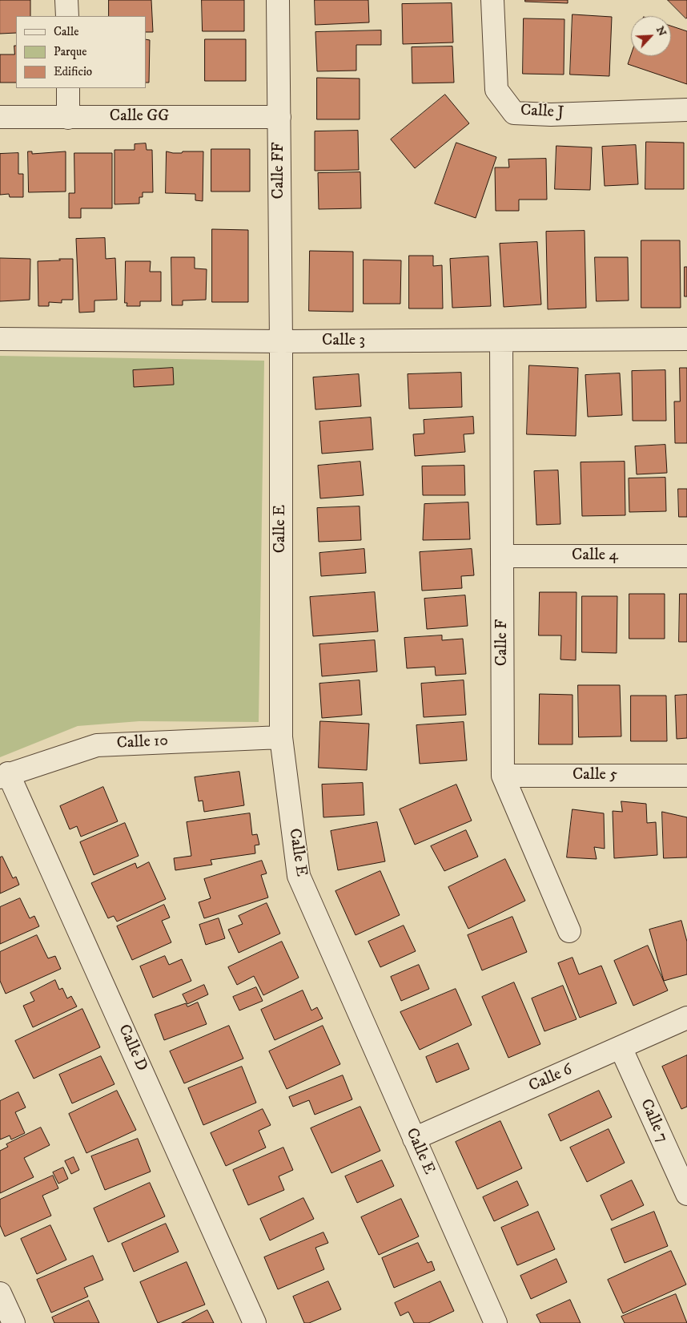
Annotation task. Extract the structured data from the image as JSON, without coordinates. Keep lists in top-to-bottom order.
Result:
{
  "streets": {
    "street": [
      "Calle J",
      "Calle GG",
      "Calle FF",
      "Calle 3",
      "Calle E",
      "Calle 4",
      "Calle F",
      "Calle 10",
      "Calle 5",
      "Calle D",
      "Calle 6",
      "Calle 7"
    ]
  },
  "crossings": [
    ["Calle GG", "Calle FF"],
    ["Calle FF", "Calle 3"],
    ["Calle FF", "Calle E"],
    ["Calle 3", "Calle E"],
    ["Calle 3", "Calle F"],
    ["Calle E", "Calle 10"],
    ["Calle E", "Calle 6"],
    ["Calle 4", "Calle F"],
    ["Calle F", "Calle 5"],
    ["Calle 10", "Calle D"],
    ["Calle 6", "Calle 7"]
  ],
  "legend": ["Calle", "Parque", "Edificio"],
  "north": "top right"
}
